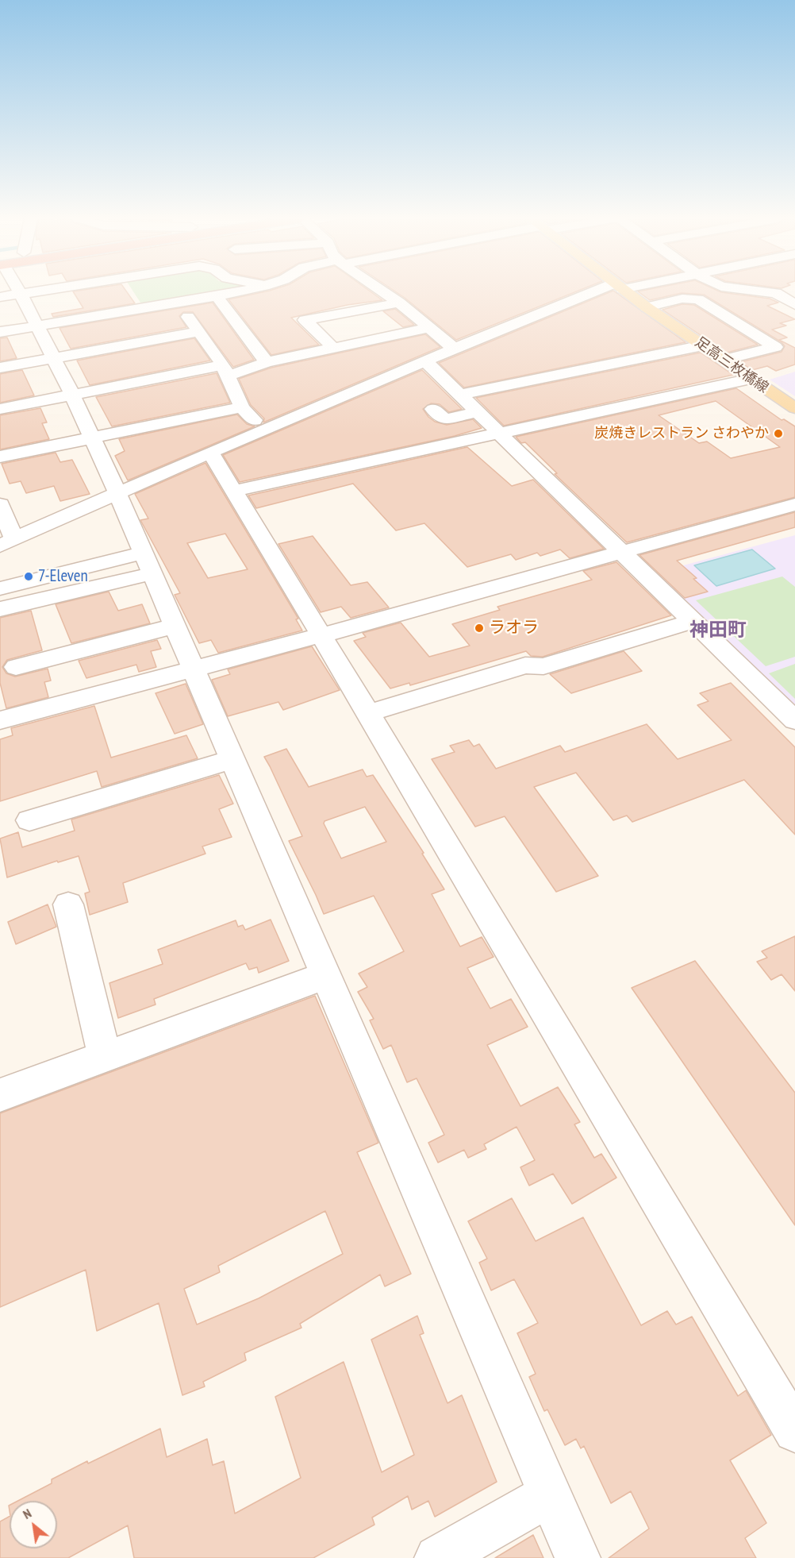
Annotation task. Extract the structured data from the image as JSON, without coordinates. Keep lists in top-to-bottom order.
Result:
{
  "streets": {
    "main road": ["足高三枚橋線"]
  },
  "districts": ["神田町"],
  "places": ["炭焼きレストラン さわやか", "7-Eleven", "ラオラ"],
  "north": "top left"
}
